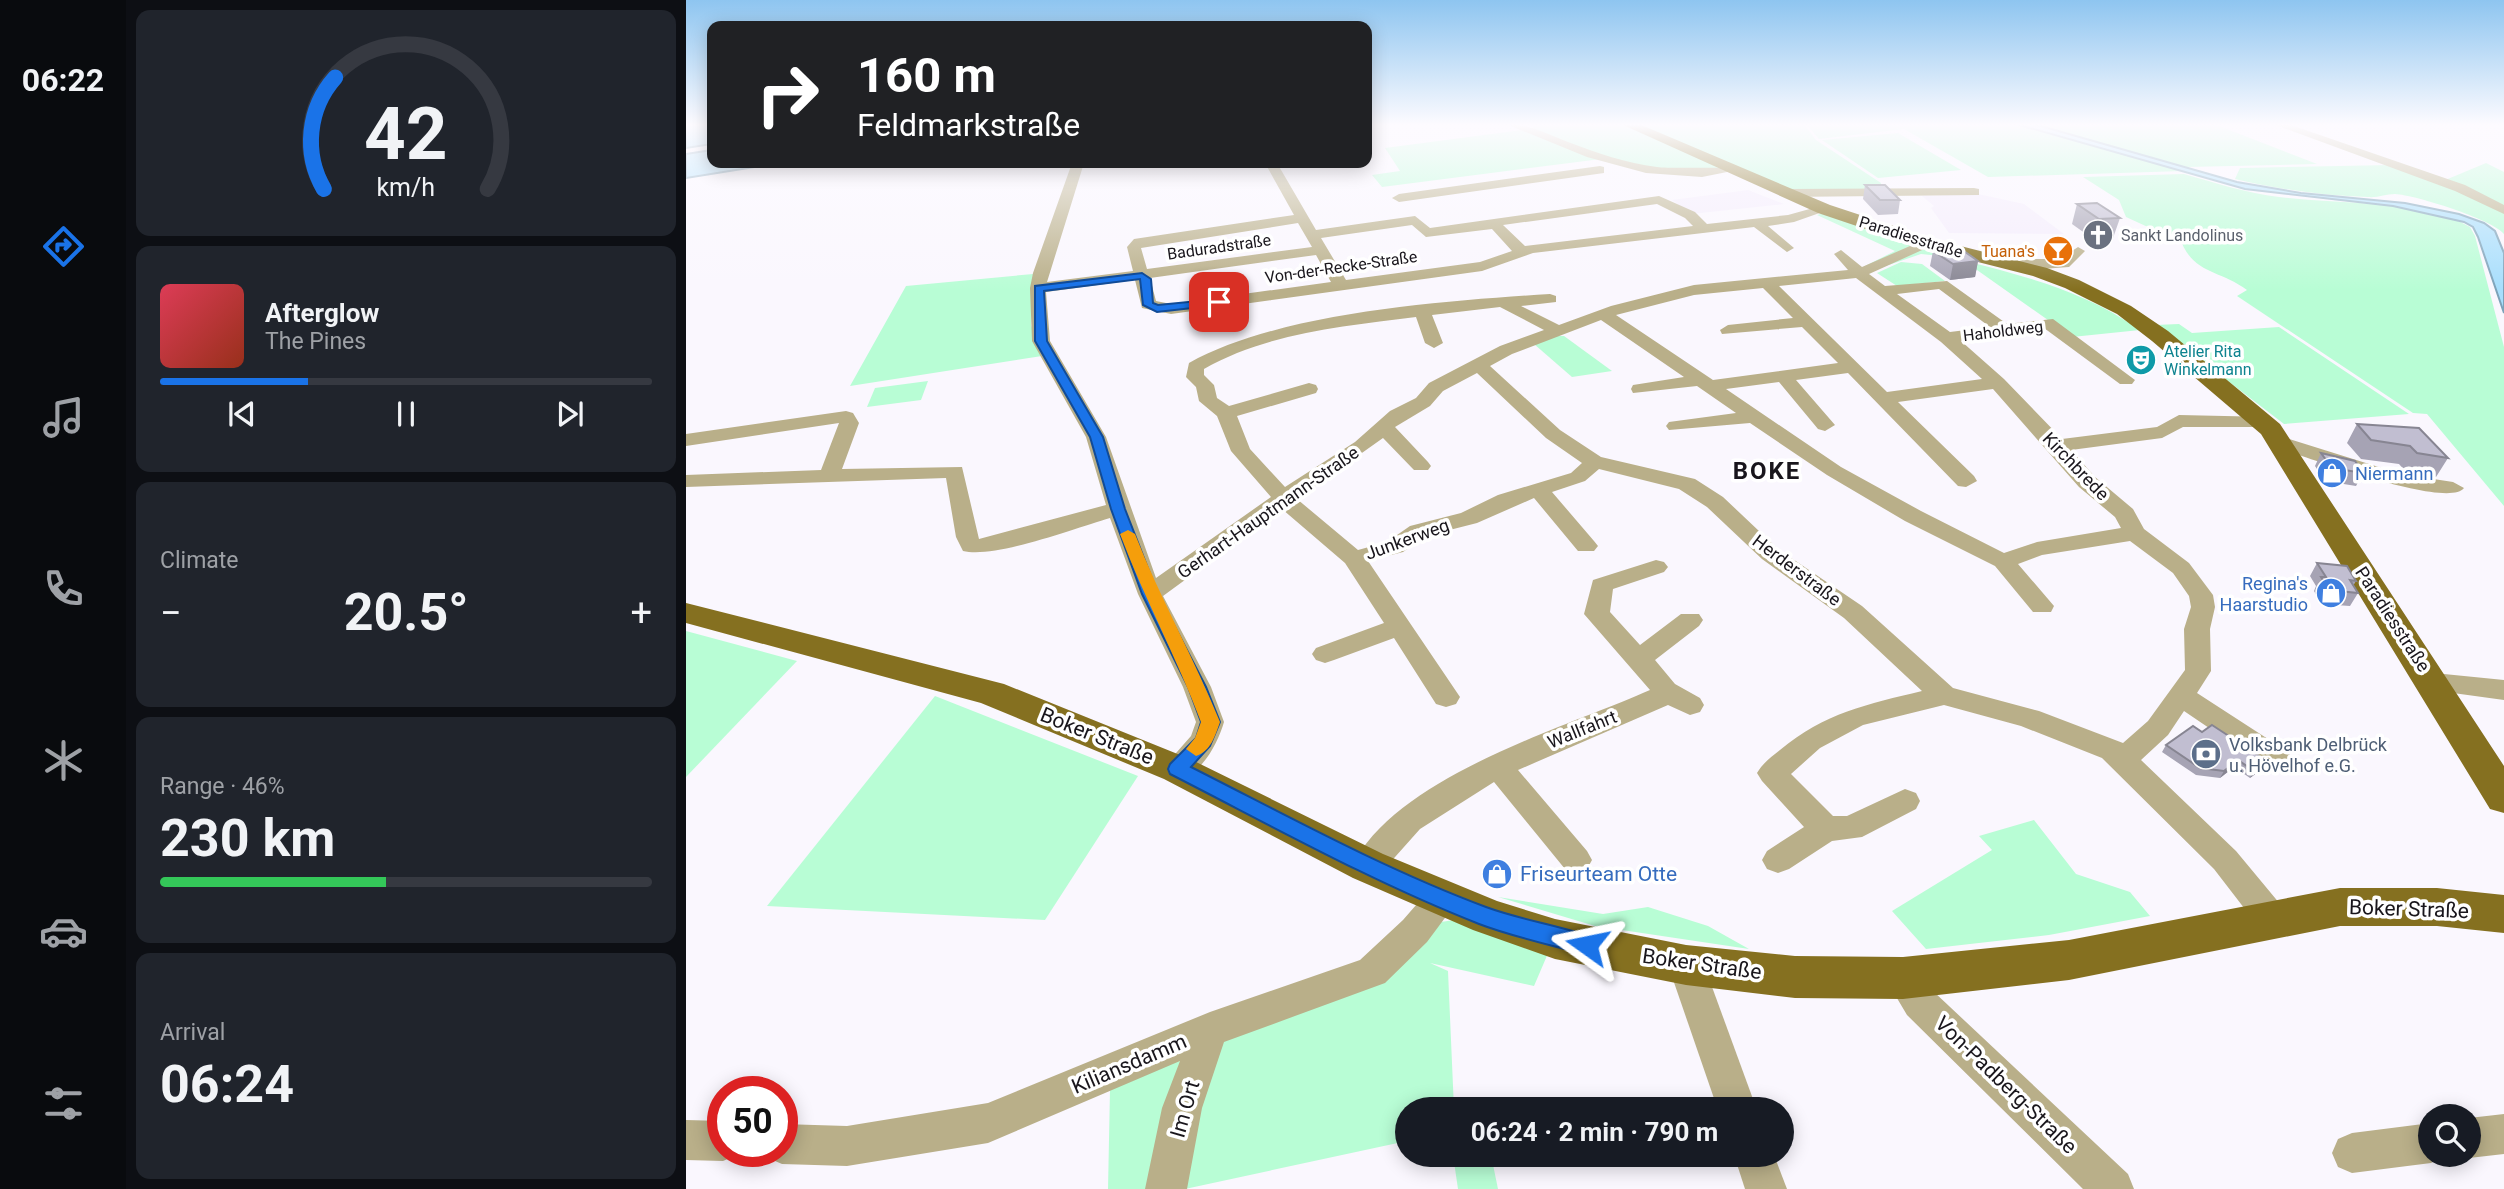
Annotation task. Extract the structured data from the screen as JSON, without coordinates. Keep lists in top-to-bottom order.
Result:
{
  "streets": {
    "main road": ["Paradiesstraße", "Boker Straße"],
    "street": [
      "Baduradstraße",
      "Von-der-Recke-Straße",
      "Haholdweg",
      "Kirchbrede",
      "Gerhart-Hauptmann-Straße",
      "Junkerweg",
      "Herderstraße",
      "Wallfahrt",
      "Kiliansdamm",
      "Von-Padberg-Straße",
      "Im Ort"
    ]
  },
  "crossings": [
    ["Paradiesstraße", "Von-der-Recke-Straße"],
    ["Paradiesstraße", "Gerhart-Hauptmann-Straße"],
    ["Baduradstraße", "Von-der-Recke-Straße"],
    ["Haholdweg", "Kirchbrede"],
    ["Kirchbrede", "Gerhart-Hauptmann-Straße"],
    ["Kirchbrede", "Herderstraße"],
    ["Gerhart-Hauptmann-Straße", "Herderstraße"],
    ["Junkerweg", "Herderstraße"],
    ["Wallfahrt", "Boker Straße"],
    ["Boker Straße", "Kiliansdamm"],
    ["Boker Straße", "Von-Padberg-Straße"],
    ["Kiliansdamm", "Im Ort"]
  ],
  "districts": ["BOKE"],
  "places": {
    "church": ["Sankt Landolinus"],
    "bar": ["Tuana's"],
    "theatre": ["Atelier Rita Winkelmann"],
    "shop": ["Niermann", "Regina's Haarstudio", "Friseurteam Otte"],
    "bank": ["Volksbank Delbrück u. Hövelhof e.G."]
  },
  "page": {
    "tabs": "06:22",
    "turn": ["160 m", "Feldmarkstraße"],
    "song": ["Afterglow", "The Pines"],
    "tile": [
      "Climate",
      ["Range · 46%", "230 km"],
      ["Arrival", "06:24"]
    ],
    "heat": ["−", "20.5°", "+"],
    "limit": "50",
    "trip": "06:24 · 2 min · 790 m",
    "gauge": ["42", "km/h"]
  }
}
